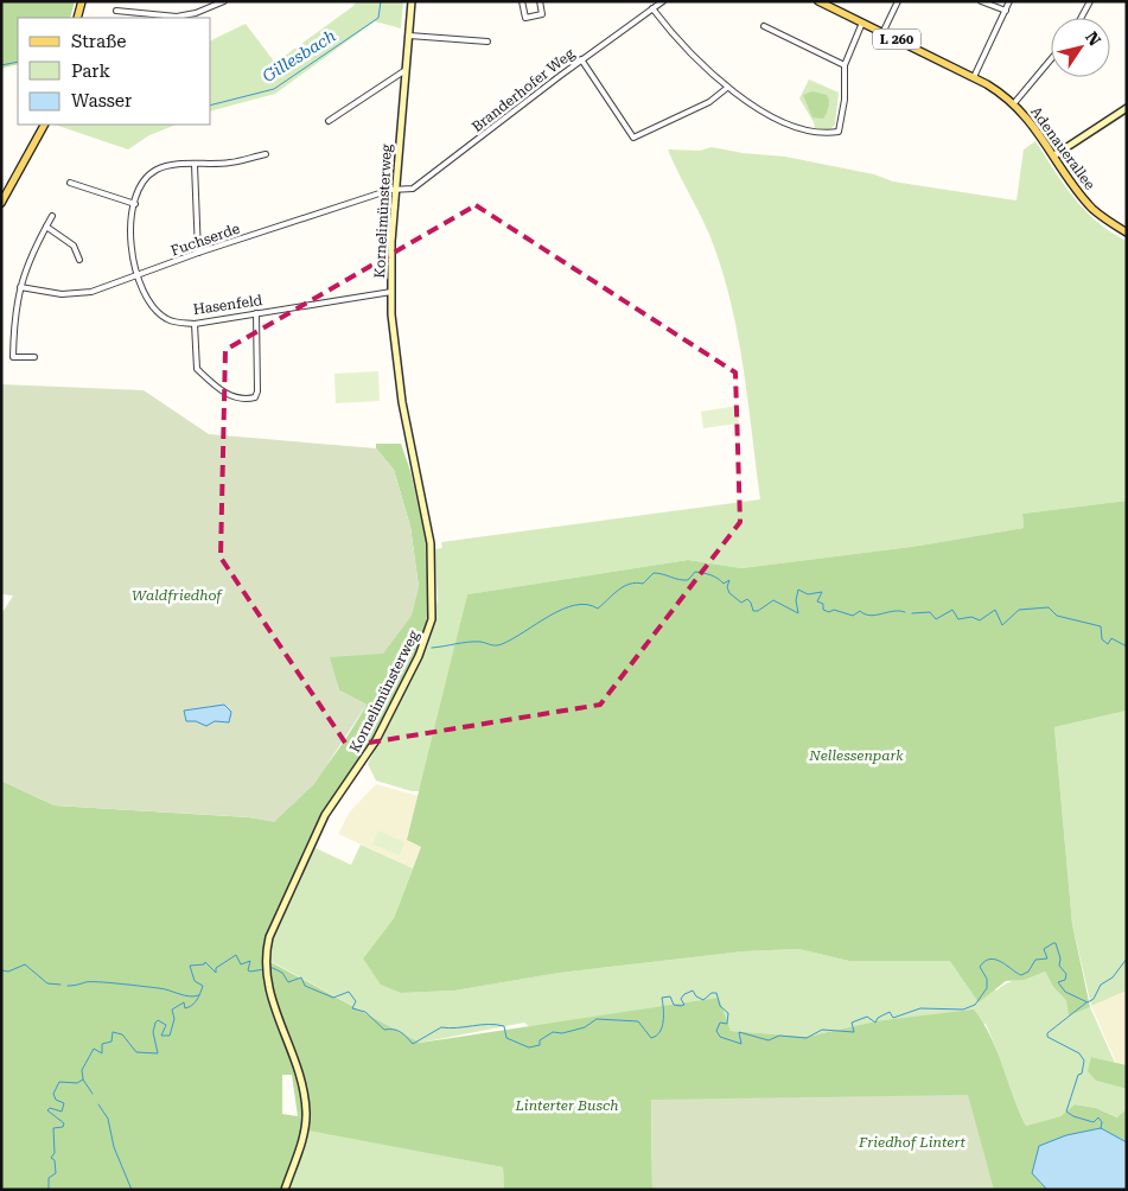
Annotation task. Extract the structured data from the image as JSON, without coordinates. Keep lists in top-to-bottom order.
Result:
{
  "streets": {
    "main road": ["L 260", "Adenauerallee"],
    "street": [
      "Branderhofer Weg",
      "Kornelimünsterweg",
      "Fuchserde",
      "Hasenfeld"
    ]
  },
  "crossings": [
    ["Branderhofer Weg", "Kornelimünsterweg"],
    ["Branderhofer Weg", "Fuchserde"],
    ["Kornelimünsterweg", "Fuchserde"],
    ["Kornelimünsterweg", "Hasenfeld"],
    ["Fuchserde", "Hasenfeld"]
  ],
  "water": ["Gillesbach"],
  "parks": [
    "Waldfriedhof",
    "Nellessenpark",
    "Linterter Busch",
    "Friedhof Lintert"
  ],
  "legend": ["Straße", "Park", "Wasser"],
  "north": "top right"
}
